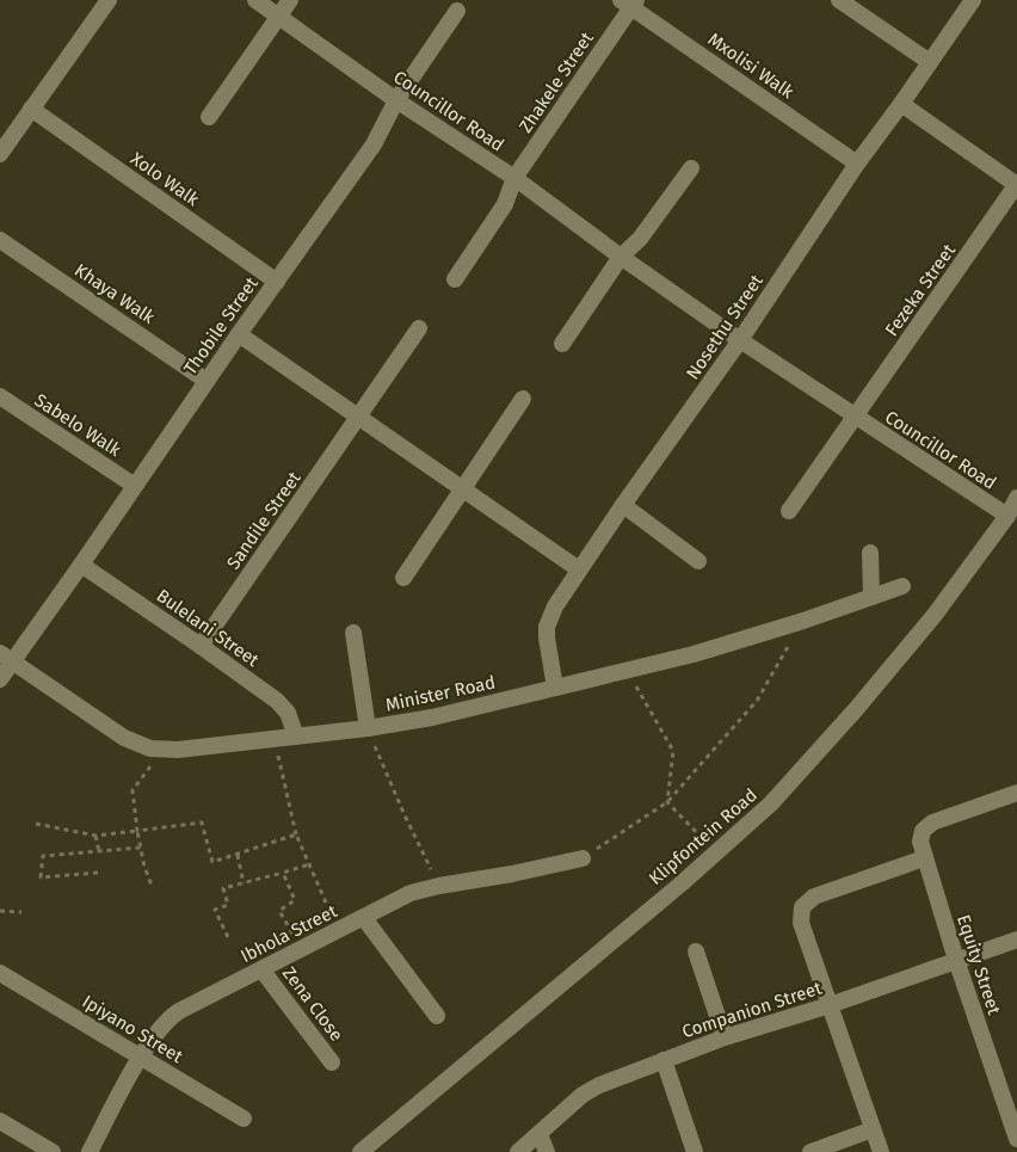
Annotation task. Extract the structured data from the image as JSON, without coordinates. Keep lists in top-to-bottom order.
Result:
{
  "streets": {
    "street": [
      "Mxolisi Walk",
      "Zhakele Street",
      "Councillor Road",
      "Xolo Walk",
      "Fezeka Street",
      "Khaya Walk",
      "Thobile Street",
      "Nosethu Street",
      "Sabelo Walk",
      "Sandile Street",
      "Bulelani Street",
      "Minister Road",
      "Klipfontein Road",
      "Ibhola Street",
      "Equity Street",
      "Zena Close",
      "Companion Street",
      "Ipiyano Street"
    ]
  },
  "crossings": [
    ["Mxolisi Walk", "Zhakele Street"],
    ["Mxolisi Walk", "Nosethu Street"],
    ["Zhakele Street", "Councillor Road"],
    ["Councillor Road", "Fezeka Street"],
    ["Councillor Road", "Thobile Street"],
    ["Councillor Road", "Nosethu Street"],
    ["Councillor Road", "Klipfontein Road"],
    ["Xolo Walk", "Thobile Street"],
    ["Khaya Walk", "Thobile Street"],
    ["Thobile Street", "Sabelo Walk"],
    ["Thobile Street", "Bulelani Street"],
    ["Thobile Street", "Minister Road"],
    ["Nosethu Street", "Minister Road"],
    ["Sandile Street", "Bulelani Street"],
    ["Bulelani Street", "Minister Road"],
    ["Ibhola Street", "Zena Close"],
    ["Ibhola Street", "Ipiyano Street"],
    ["Equity Street", "Companion Street"]
  ]
}
